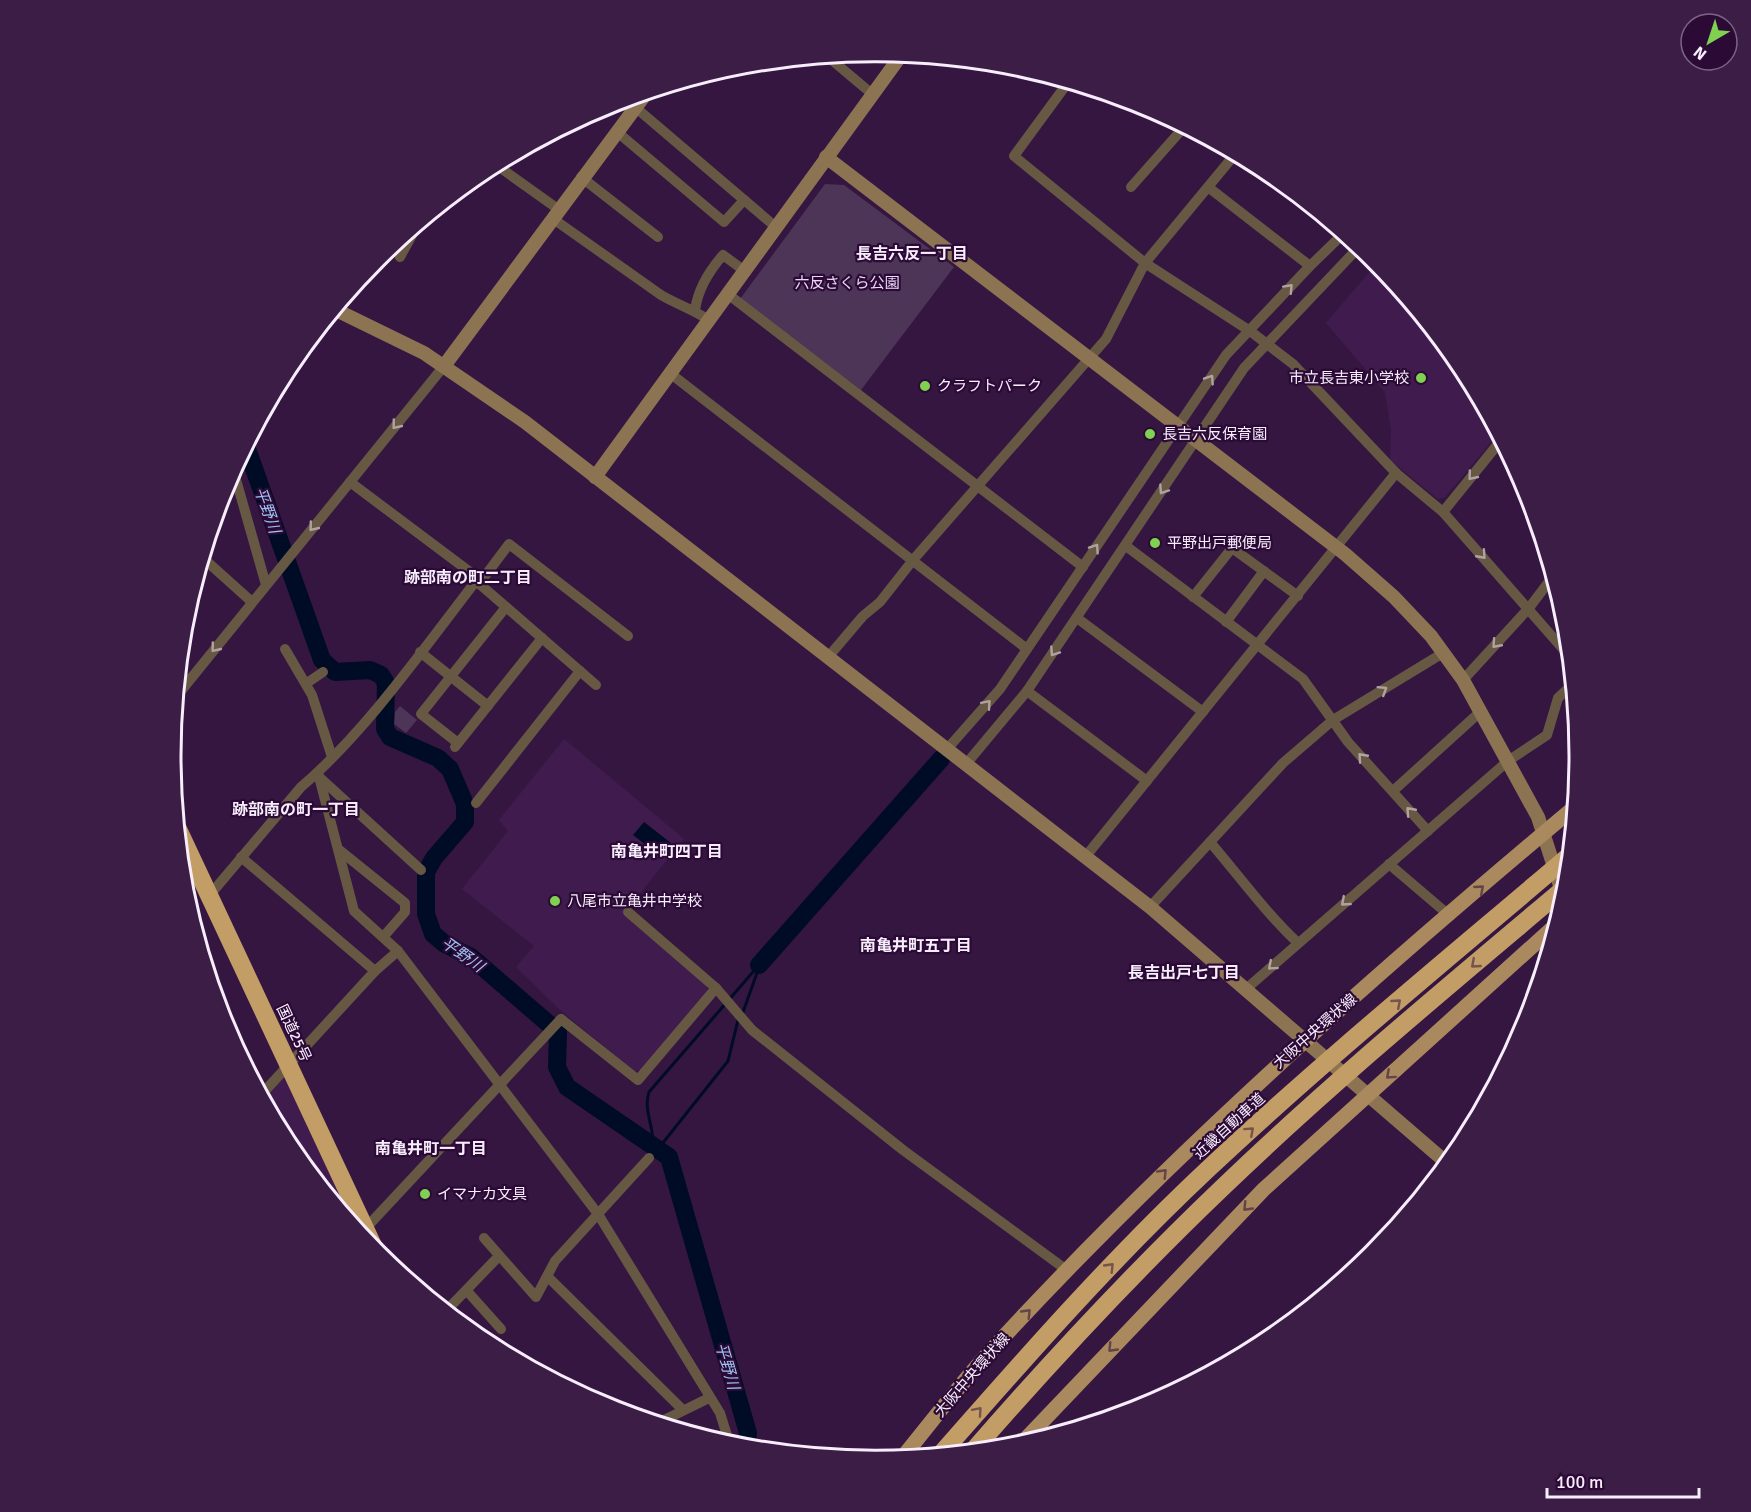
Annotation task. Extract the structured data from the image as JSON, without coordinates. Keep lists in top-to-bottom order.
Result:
{
  "streets": {
    "highway": ["国道25号", "近畿自動車道"],
    "main road": ["大阪中央環状線"]
  },
  "districts": [
    "長吉六反一丁目",
    "跡部南の町二丁目",
    "跡部南の町一丁目",
    "南亀井町四丁目",
    "南亀井町五丁目",
    "長吉出戸七丁目",
    "南亀井町一丁目"
  ],
  "water": ["平野川"],
  "parks": ["六反さくら公園"],
  "places": [
    "市立長吉東小学校",
    "クラフトパーク",
    "長吉六反保育園",
    "平野出戸郵便局",
    "八尾市立亀井中学校",
    "イマナカ文具"
  ],
  "scale_bar": "100 m",
  "north": "bottom left"
}
